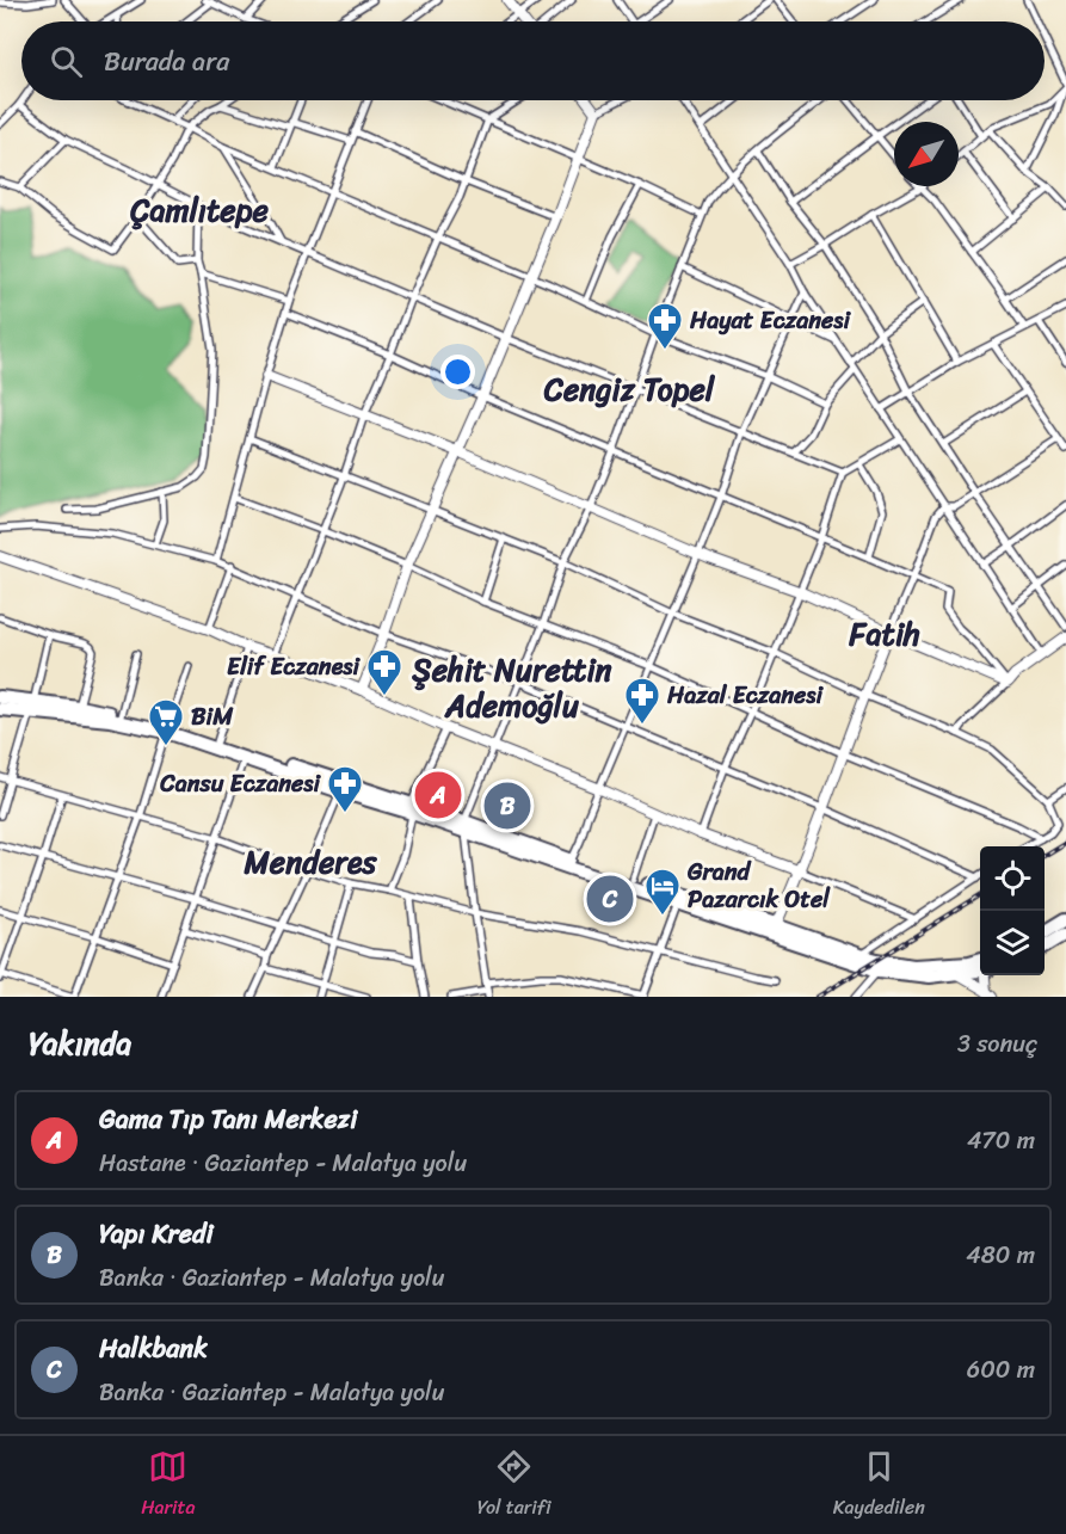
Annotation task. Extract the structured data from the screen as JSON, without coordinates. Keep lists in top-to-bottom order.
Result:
{
  "districts": [
    "Çamlıtepe",
    "Cengiz Topel",
    "Fatih",
    "Şehit Nurettin Ademoğlu",
    "Menderes"
  ],
  "places": {
    "pharmacy": [
      "Hayat Eczanesi",
      "Elif Eczanesi",
      "Hazal Eczanesi",
      "Cansu Eczanesi"
    ],
    "supermarket": ["BiM"],
    "hotel": ["Grand Pazarcık Otel"]
  },
  "north": "bottom left",
  "page": {
    "search": "Burada ara",
    "pins": ["A", "B", "C"],
    "heading": ["Yakında", "3 sonuç"],
    "list": [
      {
        "mark": "A",
        "name": "Gama Tıp Tanı Merkezi",
        "note": "Hastane · Gaziantep - Malatya yolu",
        "value": "470 m"
      },
      {
        "mark": "B",
        "name": "Yapı Kredi",
        "note": "Banka · Gaziantep - Malatya yolu",
        "value": "480 m"
      },
      {
        "mark": "C",
        "name": "Halkbank",
        "note": "Banka · Gaziantep - Malatya yolu",
        "value": "600 m"
      }
    ],
    "nav": ["Harita", "Yol tarifi", "Kaydedilen"]
  }
}
